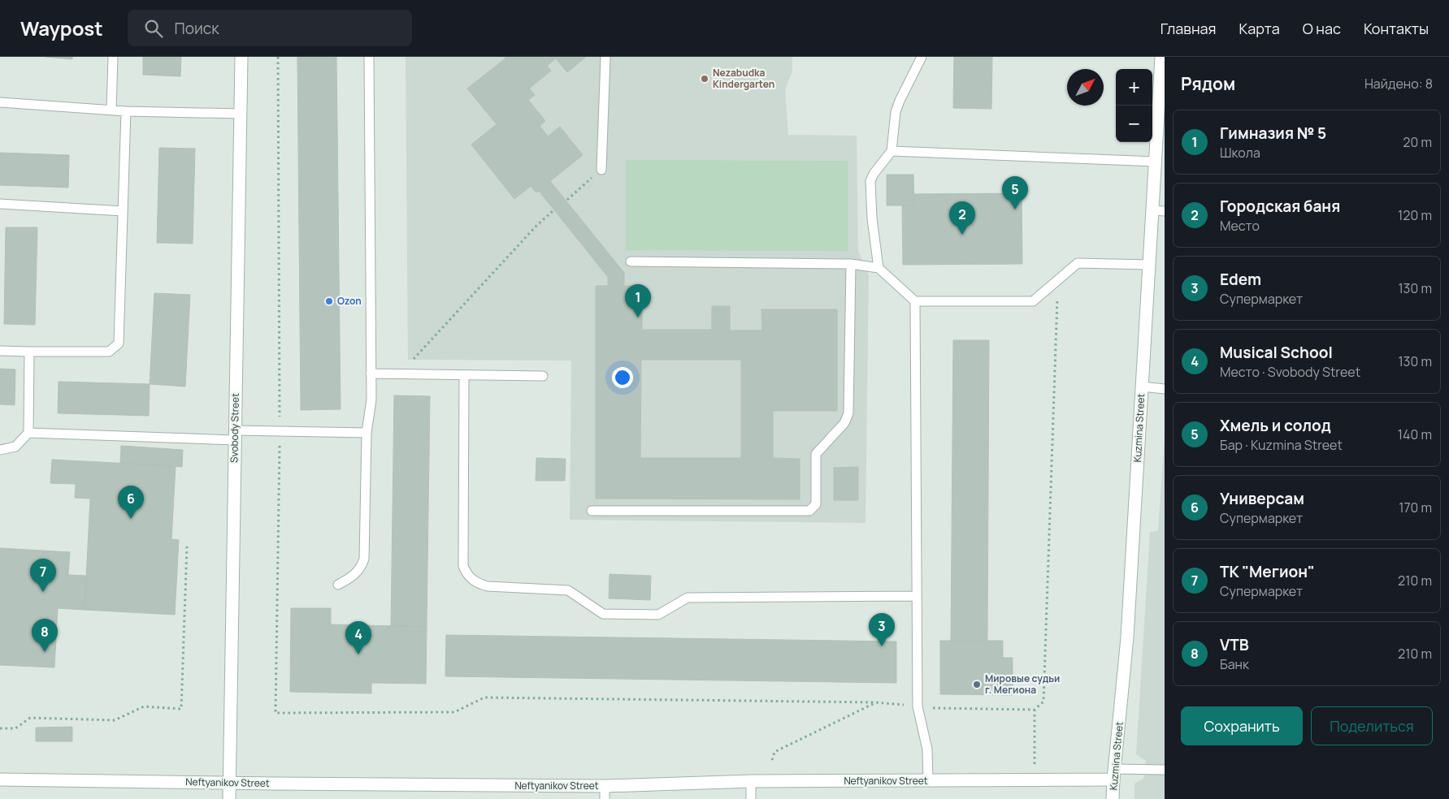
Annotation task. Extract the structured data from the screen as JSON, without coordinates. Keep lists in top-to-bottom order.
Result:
{
  "streets": {
    "main road": ["Svobody Street", "Kuzmina Street", "Neftyanikov Street"]
  },
  "crossings": [
    ["Svobody Street", "Neftyanikov Street"],
    ["Kuzmina Street", "Neftyanikov Street"]
  ],
  "places": ["Nezabudka Kindergarten", "Ozon", "Мировые судьи г. Мегиона"],
  "north": "top right",
  "page": {
    "header": "Waypost",
    "search": "Поиск",
    "nav": [
      "Главная",
      "Карта",
      "О нас",
      "Контакты"
    ],
    "heading": ["Рядом", "Найдено: 8"],
    "map_buttons": ["+", "−"],
    "list": [
      {
        "mark": "1",
        "name": "Гимназия № 5",
        "note": "Школа",
        "value": "20 m"
      },
      {
        "mark": "2",
        "name": "Городская баня",
        "note": "Место",
        "value": "120 m"
      },
      {
        "mark": "3",
        "name": "Edem",
        "note": "Супермаркет",
        "value": "130 m"
      },
      {
        "mark": "4",
        "name": "Musical School",
        "note": "Место · Svobody Street",
        "value": "130 m"
      },
      {
        "mark": "5",
        "name": "Хмель и солод",
        "note": "Бар · Kuzmina Street",
        "value": "140 m"
      },
      {
        "mark": "6",
        "name": "Универсам",
        "note": "Супермаркет",
        "value": "170 m"
      },
      {
        "mark": "7",
        "name": "ТК \"Мегион\"",
        "note": "Супермаркет",
        "value": "210 m"
      },
      {
        "mark": "8",
        "name": "VTB",
        "note": "Банк",
        "value": "210 m"
      }
    ],
    "pins": [
      "5",
      "2",
      "1",
      "6",
      "7",
      "3",
      "8",
      "4"
    ],
    "buttons": ["Сохранить", "Поделиться"]
  }
}
